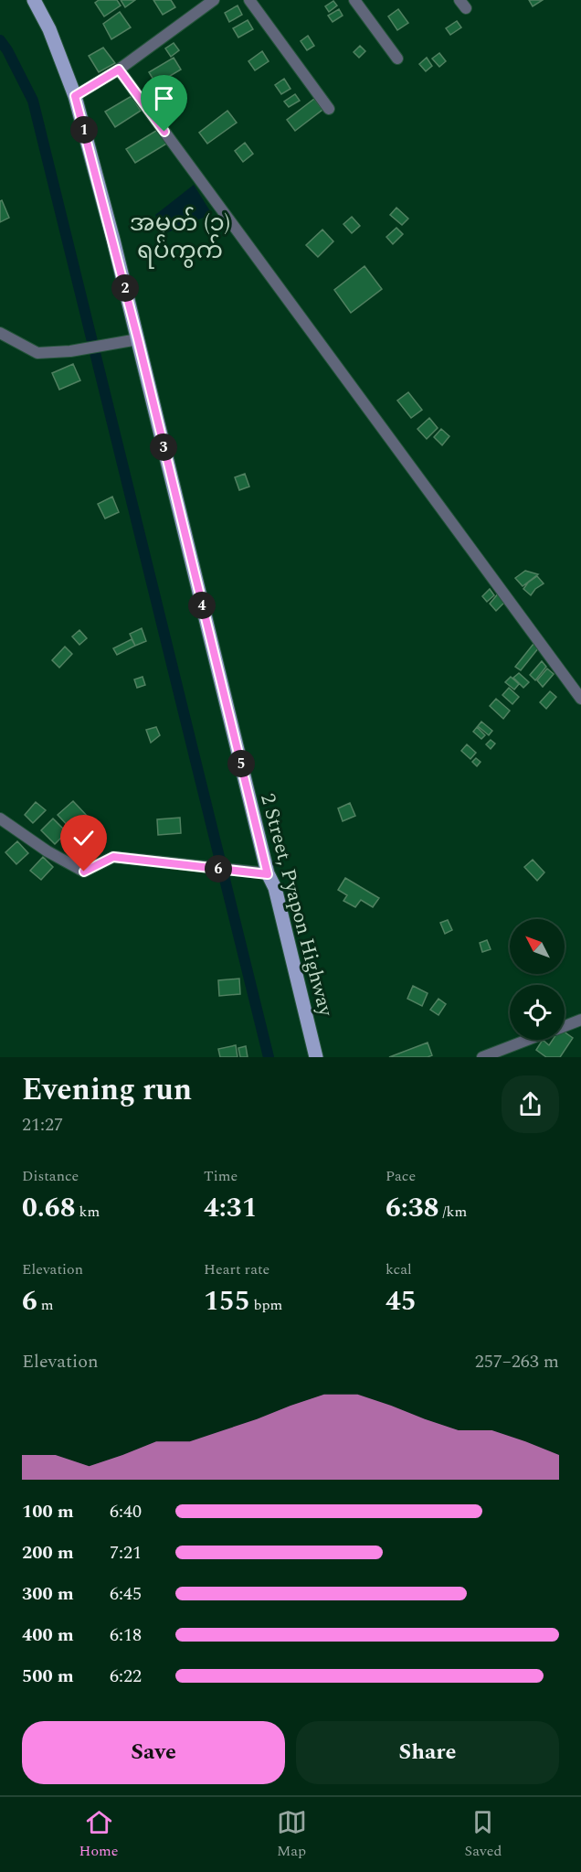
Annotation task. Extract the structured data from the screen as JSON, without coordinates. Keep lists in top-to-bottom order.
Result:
{
  "streets": {
    "main road": ["2 Street, Pyapon Highway"]
  },
  "districts": ["အမှတ် (၁) ရပ်ကွက်"],
  "north": "top left",
  "page": {
    "pins": [
      "1",
      "2",
      "3",
      "4",
      "5",
      "6"
    ],
    "heading": ["Evening run", "21:27"],
    "stats": [
      ["Distance", "0.68 km"],
      ["Time", "4:31"],
      ["Pace", "6:38 /km"],
      ["Elevation", "6 m"],
      ["Heart rate", "155 bpm"],
      ["kcal", "45"]
    ],
    "chart": ["Elevation", "257–263 m"],
    "list": [
      {
        "name": "100 m",
        "note": "6:40"
      },
      {
        "name": "200 m",
        "note": "7:21"
      },
      {
        "name": "300 m",
        "note": "6:45"
      },
      {
        "name": "400 m",
        "note": "6:18"
      },
      {
        "name": "500 m",
        "note": "6:22"
      }
    ],
    "buttons": ["Save", "Share"],
    "tabs": ["Home", "Map", "Saved"]
  }
}
